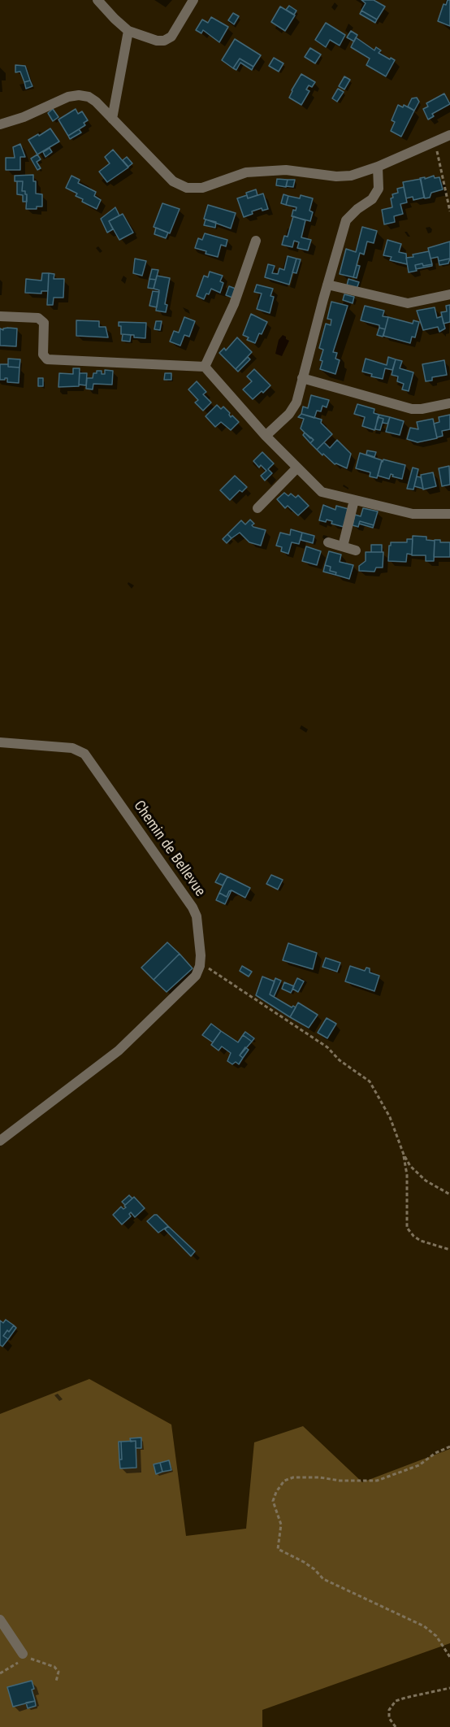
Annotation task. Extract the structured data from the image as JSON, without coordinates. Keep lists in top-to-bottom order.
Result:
{
  "streets": {
    "street": ["Chemin de Bellevue"]
  }
}
